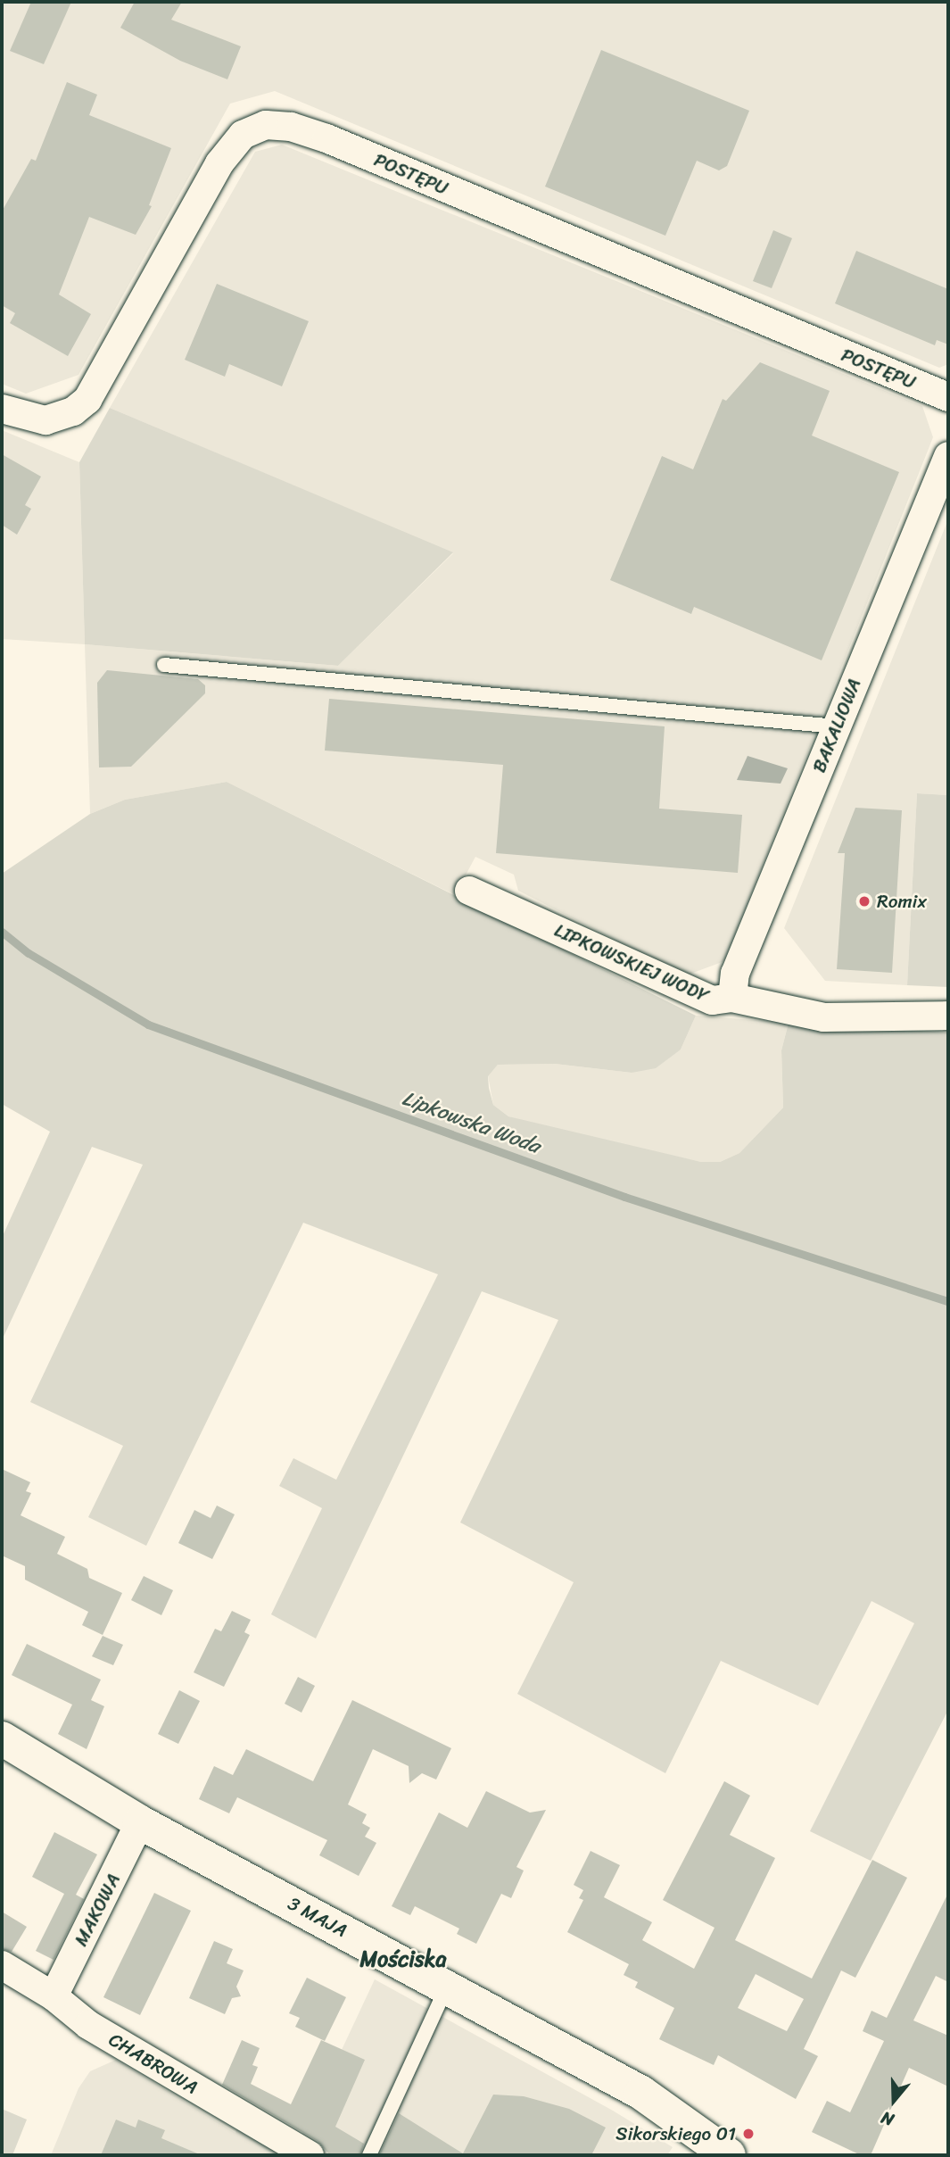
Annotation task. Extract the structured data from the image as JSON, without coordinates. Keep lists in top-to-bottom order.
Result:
{
  "streets": {
    "main road": ["3 MAJA"],
    "street": [
      "POSTĘPU",
      "BAKALIOWA",
      "LIPKOWSKIEJ WODY",
      "MAKOWA",
      "CHABROWA"
    ]
  },
  "crossings": [
    ["BAKALIOWA", "LIPKOWSKIEJ WODY"],
    ["MAKOWA", "3 MAJA"],
    ["MAKOWA", "CHABROWA"]
  ],
  "districts": ["Mościska"],
  "water": ["Lipkowska Woda"],
  "places": ["Romix", "Sikorskiego 01"],
  "north": "bottom"
}
